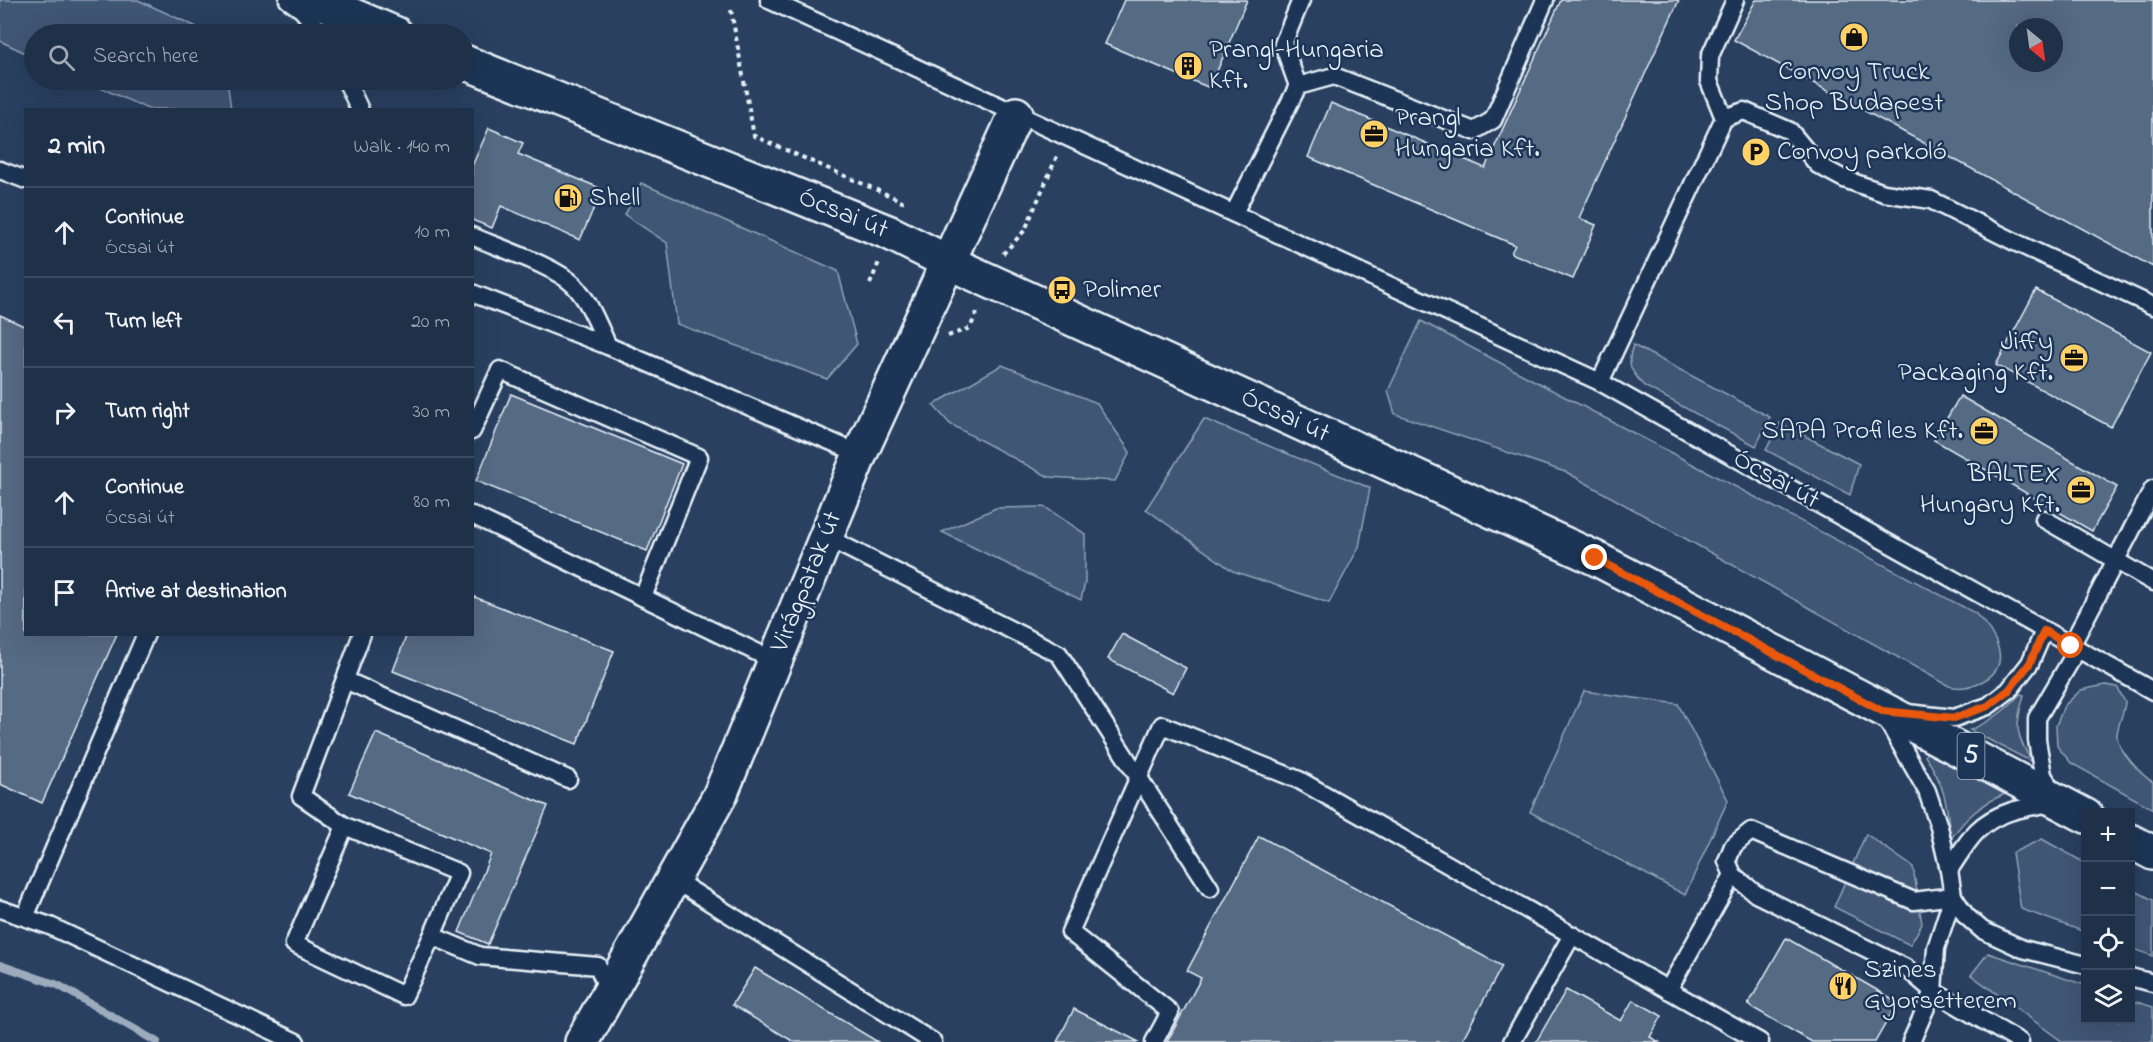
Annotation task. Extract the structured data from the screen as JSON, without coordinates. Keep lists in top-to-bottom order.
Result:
{
  "streets": {
    "main road": ["Ócsai út", "Virágpatak út", "5"]
  },
  "crossings": [
    ["Ócsai út", "Virágpatak út"]
  ],
  "places": {
    "shop": ["Convoy Truck Shop Budapest"],
    "building": ["Prangl-Hungaria Kft."],
    "office": [
      "Prangl Hungaria Kft.",
      "Jiffy Packaging Kft.",
      "SAPA Profiles Kft.",
      "BALTEX Hungary Kft."
    ],
    "parking": ["Convoy parkoló"],
    "fuel station": ["Shell"],
    "bus stop": ["Polimer"],
    "restaurant": ["Szines Gyorsétterem"]
  },
  "north": "bottom right",
  "page": {
    "search": "Search here",
    "heading": ["2 min", "Walk · 140 m"],
    "list": [
      ["Continue", "Ócsai út", "10 m"],
      ["Turn left", "20 m"],
      ["Turn right", "30 m"],
      ["Continue", "Ócsai út", "80 m"],
      "Arrive at destination"
    ],
    "map_buttons": ["+", "−"]
  }
}
